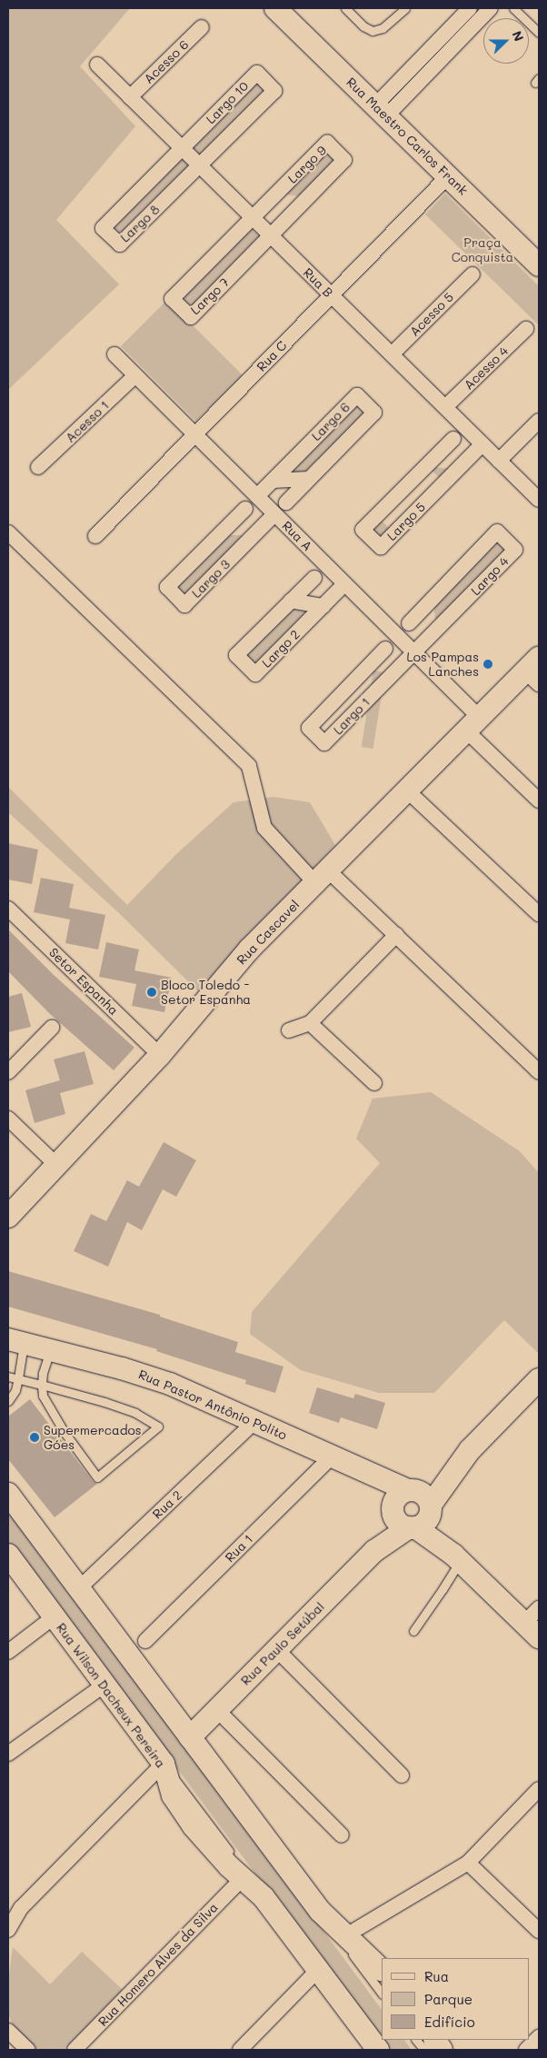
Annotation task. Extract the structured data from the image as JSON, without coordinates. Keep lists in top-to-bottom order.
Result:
{
  "streets": {
    "main road": [
      "Rua Maestro Carlos Frank",
      "Rua Cascavel",
      "Rua Pastor Antônio Polito",
      "Rua Paulo Setúbal",
      "Rua Wilson Dacheux Pereira"
    ],
    "street": [
      "Acesso 6",
      "Largo 10",
      "Largo 9",
      "Largo 8",
      "Rua B",
      "Largo 7",
      "Acesso 5",
      "Rua C",
      "Acesso 4",
      "Acesso 1",
      "Largo 6",
      "Largo 5",
      "Rua A",
      "Largo 4",
      "Largo 3",
      "Largo 2",
      "Largo 1",
      "Setor Espanha",
      "Rua 2",
      "Rua 1",
      "Rua Homero Alves da Silva"
    ]
  },
  "crossings": [
    ["Acesso 6", "Rua B"],
    ["Largo 10", "Largo 8"],
    ["Largo 10", "Rua B"],
    ["Rua Maestro Carlos Frank", "Rua C"],
    ["Largo 9", "Rua B"],
    ["Largo 9", "Largo 7"],
    ["Largo 8", "Rua B"],
    ["Rua B", "Largo 7"],
    ["Rua B", "Acesso 5"],
    ["Rua B", "Rua C"],
    ["Rua B", "Acesso 4"],
    ["Rua B", "Largo 5"],
    ["Rua C", "Rua A"],
    ["Acesso 1", "Rua A"],
    ["Largo 6", "Rua A"],
    ["Rua A", "Largo 4"],
    ["Rua A", "Largo 3"],
    ["Rua A", "Largo 2"],
    ["Rua A", "Largo 1"],
    ["Rua A", "Rua Cascavel"],
    ["Largo 4", "Largo 1"],
    ["Rua Cascavel", "Setor Espanha"],
    ["Rua Pastor Antônio Polito", "Rua 2"],
    ["Rua Pastor Antônio Polito", "Rua 1"],
    ["Rua Pastor Antônio Polito", "Rua Paulo Setúbal"],
    ["Rua Wilson Dacheux Pereira", "Rua Homero Alves da Silva"]
  ],
  "parks": ["Praça Conquista"],
  "places": ["Los Pampas Lanches", "Bloco Toledo - Setor Espanha", "Supermercados Góes"],
  "legend": ["Rua", "Parque", "Edifício"],
  "north": "right"
}
